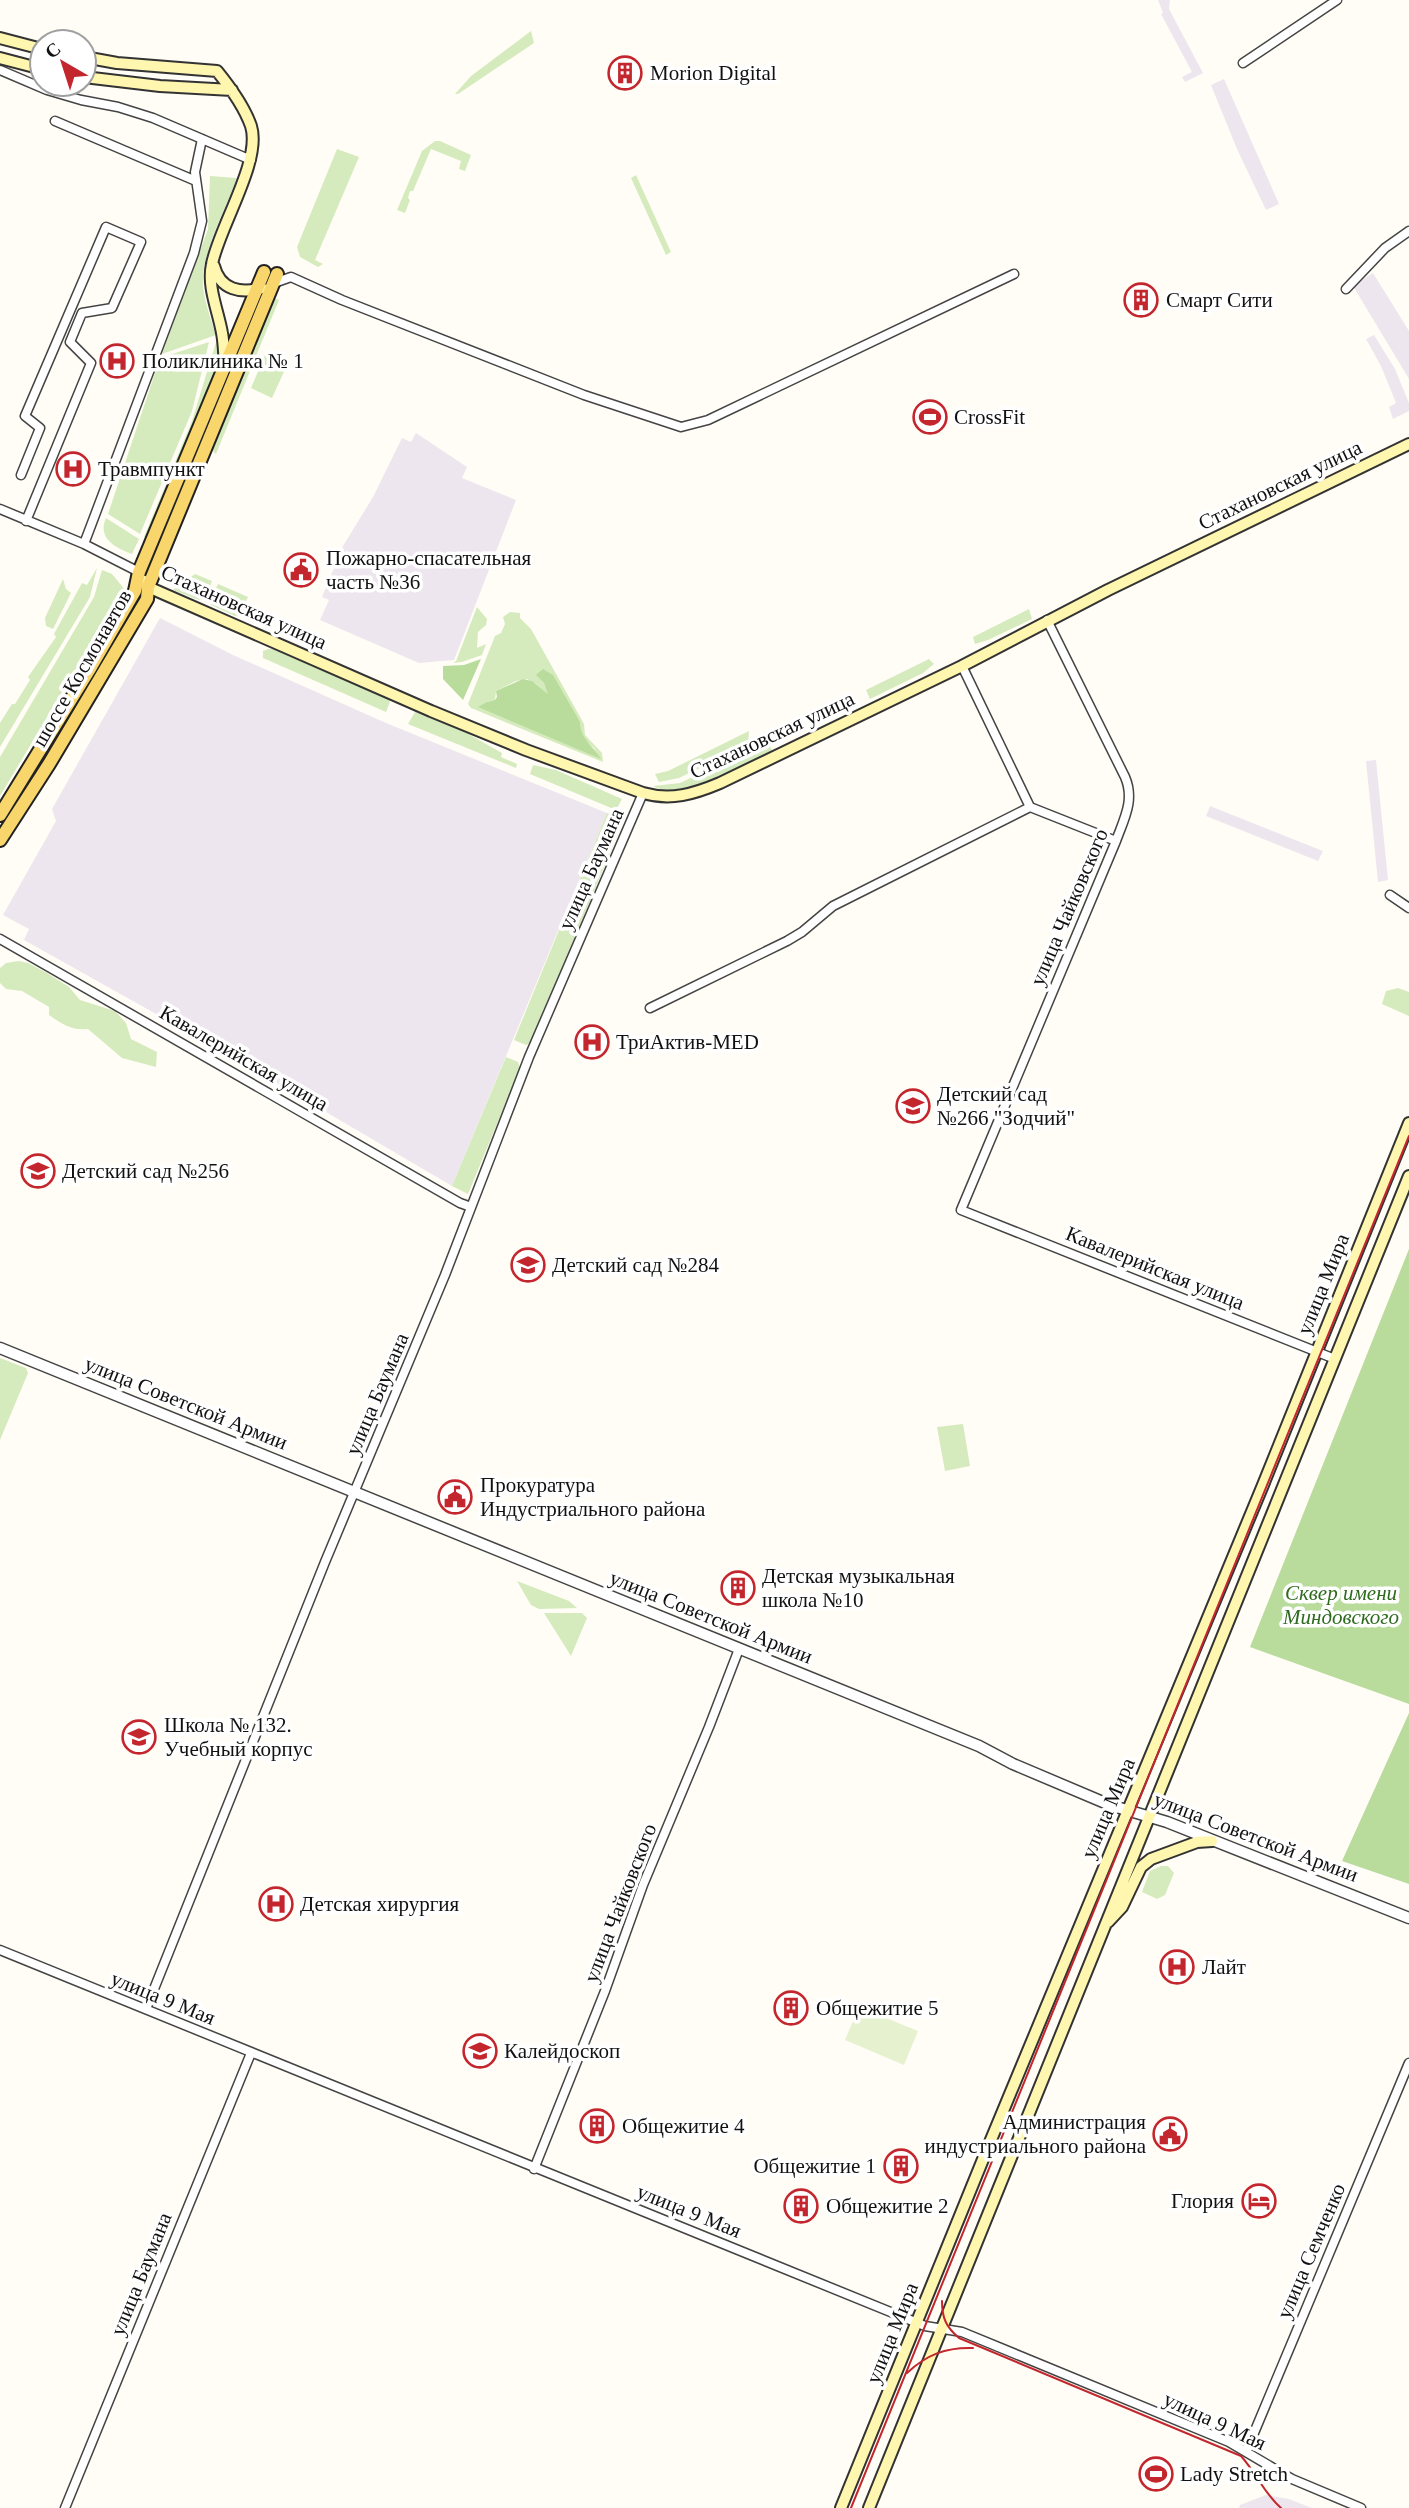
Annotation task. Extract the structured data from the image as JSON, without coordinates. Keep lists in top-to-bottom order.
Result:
{
  "streets": {
    "main road": ["Стахановская улица", "шоссе Космонавтов", "улица Мира"],
    "street": [
      "улица Баумана",
      "улица Чайковского",
      "Кавалерийская улица",
      "улица Советской Армии",
      "улица 9 Мая",
      "улица Семченко"
    ]
  },
  "crossings": [
    ["Стахановская улица", "шоссе Космонавтов"],
    ["Стахановская улица", "улица Баумана"],
    ["Стахановская улица", "улица Чайковского"],
    ["улица Баумана", "Кавалерийская улица"],
    ["улица Баумана", "улица Советской Армии"],
    ["улица Баумана", "улица 9 Мая"],
    ["улица Чайковского", "Кавалерийская улица"],
    ["улица Чайковского", "улица Советской Армии"],
    ["улица Чайковского", "улица 9 Мая"],
    ["Кавалерийская улица", "улица Мира"],
    ["улица Мира", "улица Советской Армии"],
    ["улица Мира", "улица 9 Мая"],
    ["улица 9 Мая", "улица Семченко"]
  ],
  "parks": ["Сквер имени Миндовского"],
  "places": {
    "building": [
      "Morion Digital",
      "Смарт Сити",
      "Детская музыкальная школа №10",
      "Общежитие 5",
      "Общежитие 4",
      "Общежитие 1",
      "Общежитие 2"
    ],
    "hospital": [
      "Поликлиника № 1",
      "Травмпункт",
      "ТриАктив-MED",
      "Детская хирургия",
      "Лайт"
    ],
    "sports": ["CrossFit", "Lady Stretch"],
    "public building": ["Пожарно-спасательная часть №36", "Прокуратура Индустриального района", "Администрация индустриального района"],
    "school or university": [
      "Детский сад №266 \"Зодчий\"",
      "Детский сад №256",
      "Детский сад №284",
      "Школа № 132. Учебный корпус",
      "Калейдоскоп"
    ],
    "hotel": ["Глория"]
  },
  "north": "top left"
}
